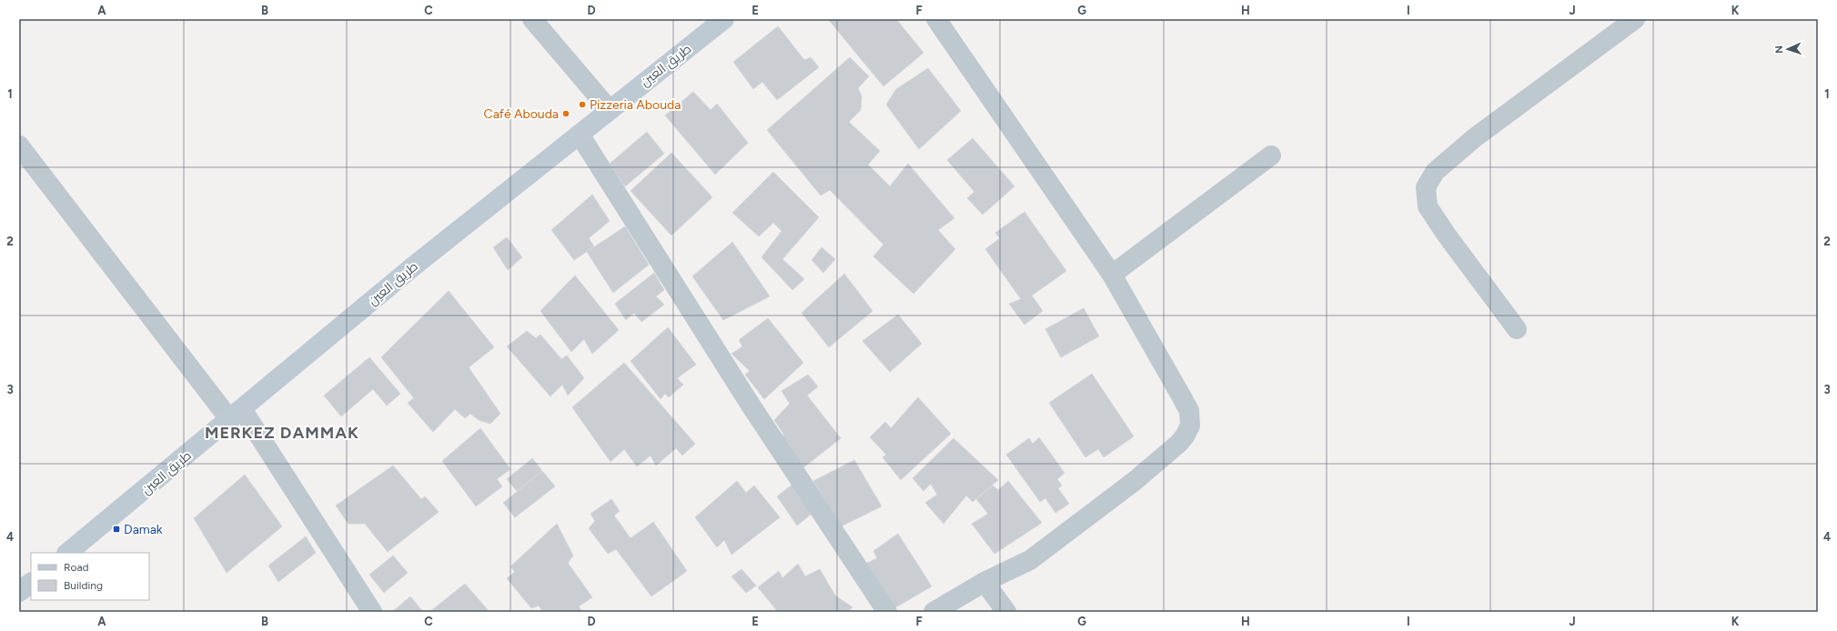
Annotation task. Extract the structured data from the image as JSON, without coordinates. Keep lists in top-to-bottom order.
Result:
{
  "streets": {
    "main road": ["طريق العين"]
  },
  "districts": ["MERKEZ DAMMAK"],
  "places": {
    "other": ["Pizzeria Abouda", "Café Abouda"],
    "transit": ["Damak"]
  },
  "legend": ["Road", "Building"],
  "north": "left",
  "grid": {
    "columns": [
      "A",
      "B",
      "C",
      "D",
      "E",
      "F",
      "G",
      "H",
      "I",
      "J",
      "K"
    ],
    "rows": [
      "1",
      "2",
      "3",
      "4"
    ]
  }
}
